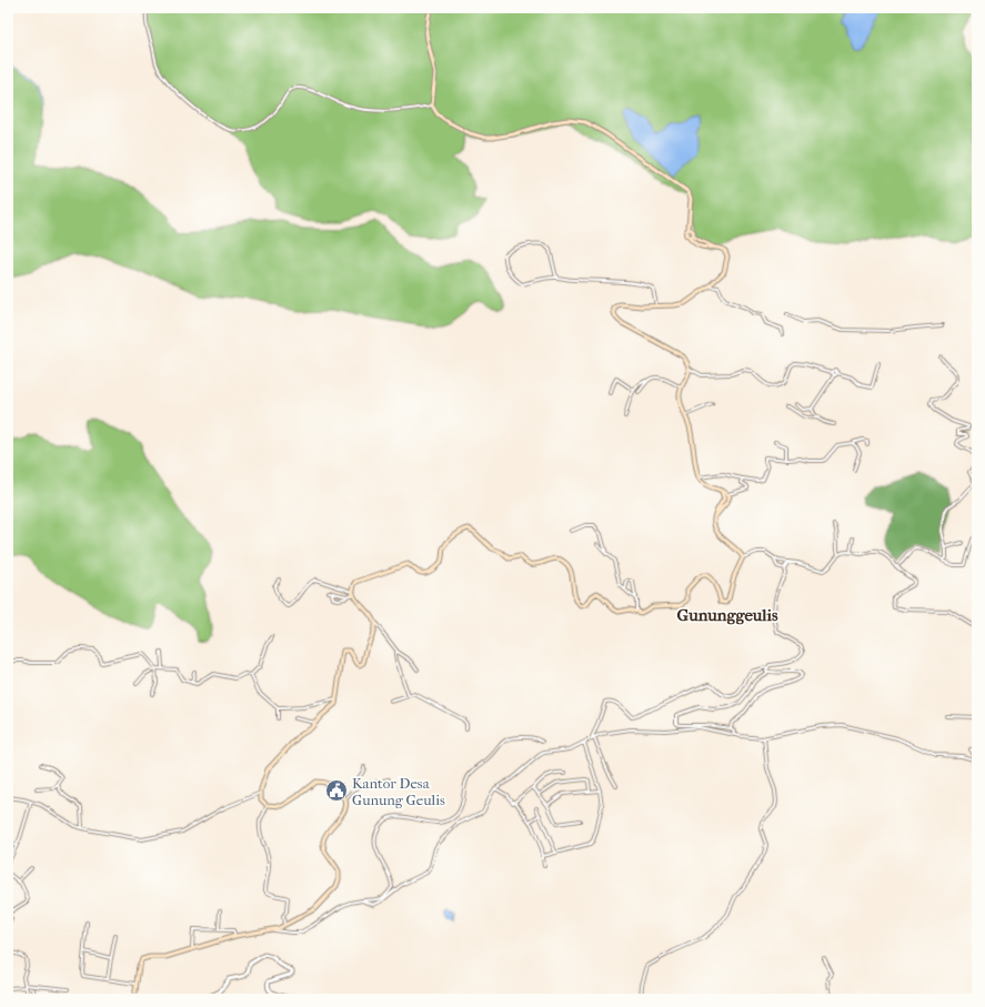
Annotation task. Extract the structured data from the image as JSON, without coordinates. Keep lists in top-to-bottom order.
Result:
{
  "districts": ["Gununggeulis"],
  "places": {
    "public building": ["Kantor Desa Gunung Geulis"]
  }
}
